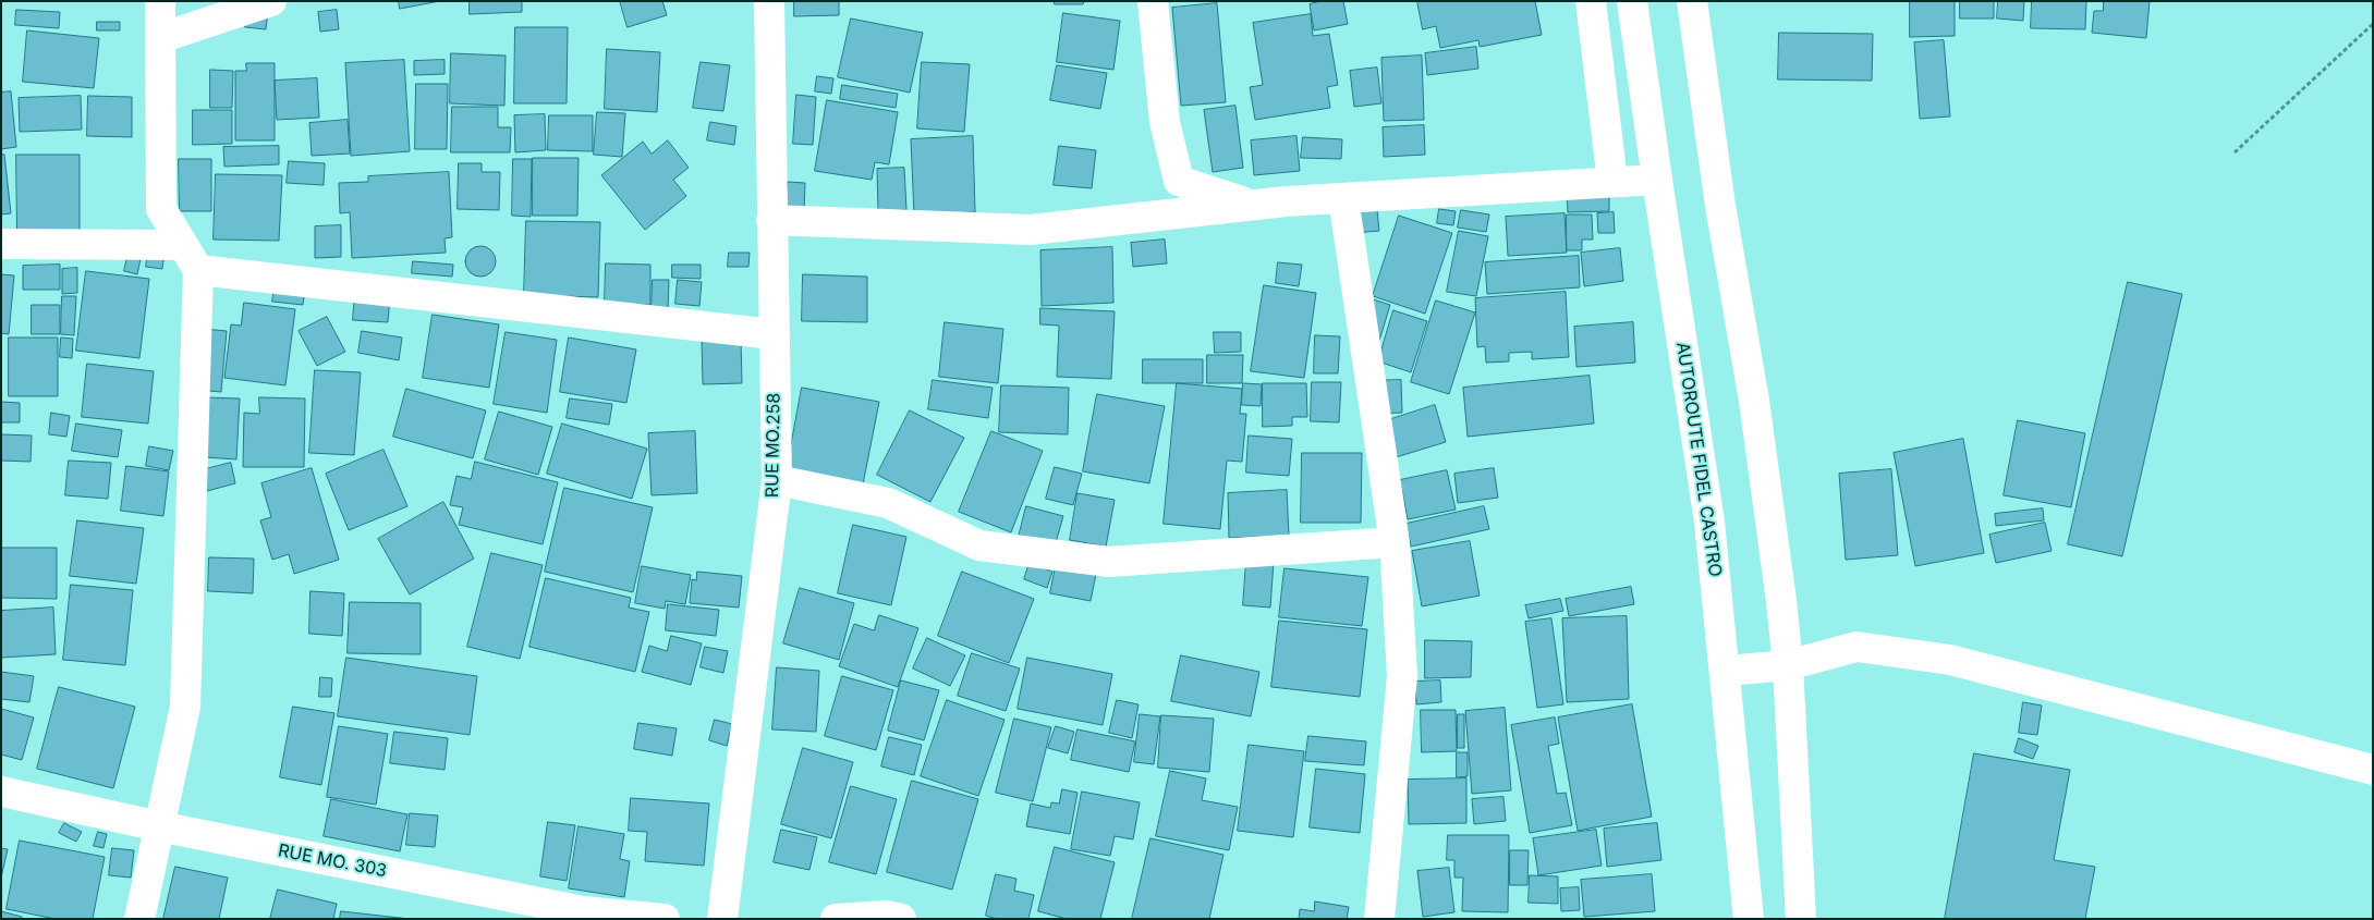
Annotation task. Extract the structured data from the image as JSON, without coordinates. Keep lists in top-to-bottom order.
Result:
{
  "streets": {
    "main road": ["RUE MO.258", "AUTOROUTE FIDEL CASTRO", "RUE MO. 303"]
  }
}
